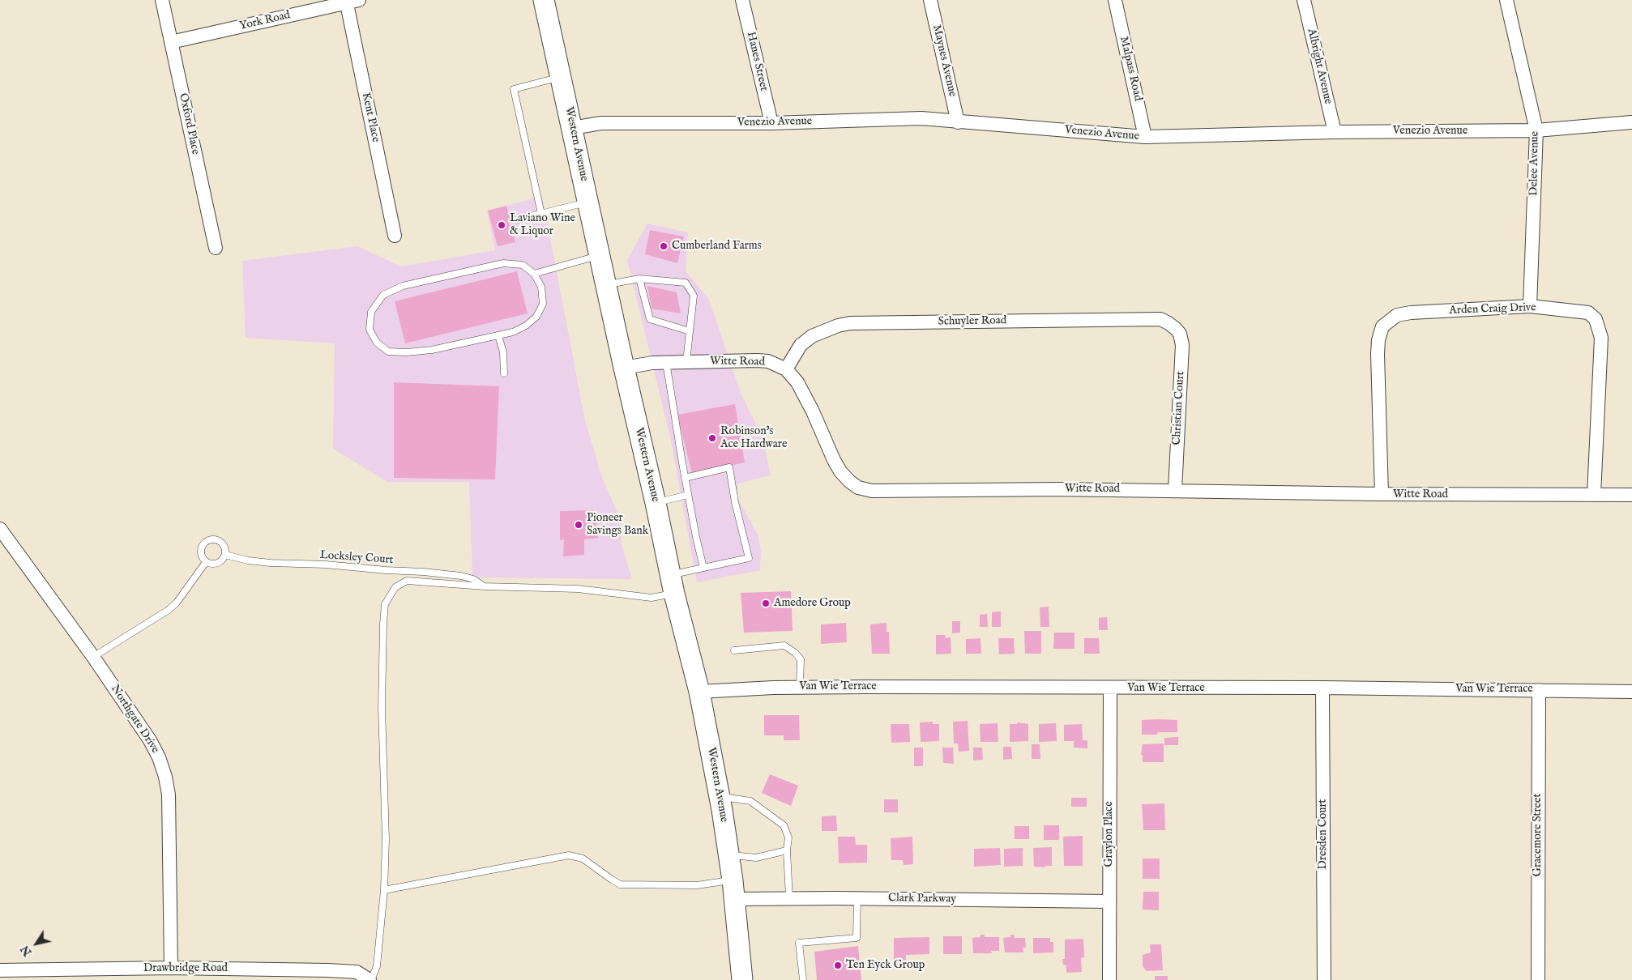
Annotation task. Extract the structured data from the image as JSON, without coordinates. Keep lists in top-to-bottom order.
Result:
{
  "streets": {
    "main road": ["Western Avenue"],
    "street": [
      "York Road",
      "Maynes Avenue",
      "Hanes Street",
      "Albright Avenue",
      "Malpass Road",
      "Kent Place",
      "Venezio Avenue",
      "Oxford Place",
      "Delee Avenue",
      "Arden Craig Drive",
      "Schuyler Road",
      "Witte Road",
      "Christian Court",
      "Van Wie Terrace",
      "Northgate Drive",
      "Graylon Place",
      "Dresden Court",
      "Gracemore Street",
      "Clark Parkway",
      "Drawbridge Road"
    ],
    "lane": ["Locksley Court"]
  },
  "crossings": [
    ["York Road", "Kent Place"],
    ["York Road", "Oxford Place"],
    ["Maynes Avenue", "Venezio Avenue"],
    ["Hanes Street", "Venezio Avenue"],
    ["Albright Avenue", "Venezio Avenue"],
    ["Malpass Road", "Venezio Avenue"],
    ["Venezio Avenue", "Western Avenue"],
    ["Venezio Avenue", "Delee Avenue"],
    ["Western Avenue", "Witte Road"],
    ["Western Avenue", "Van Wie Terrace"],
    ["Western Avenue", "Clark Parkway"],
    ["Delee Avenue", "Arden Craig Drive"],
    ["Arden Craig Drive", "Witte Road"],
    ["Schuyler Road", "Witte Road"],
    ["Schuyler Road", "Christian Court"],
    ["Witte Road", "Christian Court"],
    ["Van Wie Terrace", "Graylon Place"],
    ["Van Wie Terrace", "Dresden Court"],
    ["Van Wie Terrace", "Gracemore Street"],
    ["Northgate Drive", "Drawbridge Road"],
    ["Graylon Place", "Clark Parkway"]
  ],
  "places": [
    "Laviano Wine & Liquor",
    "Cumberland Farms",
    "Robinson's Ace Hardware",
    "Pioneer Savings Bank",
    "Amedore Group",
    "Ten Eyck Group"
  ],
  "north": "bottom left"
}
